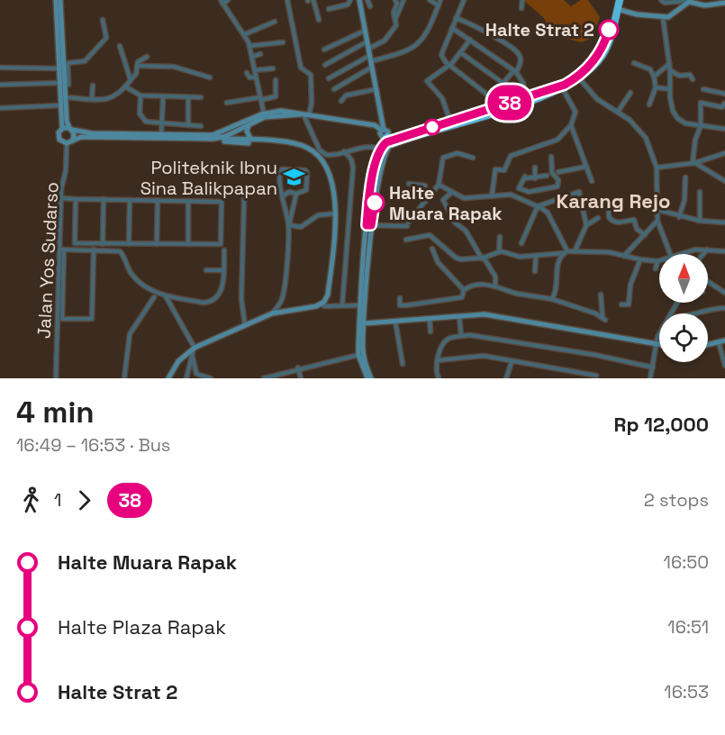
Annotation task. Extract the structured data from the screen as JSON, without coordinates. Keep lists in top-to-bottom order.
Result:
{
  "streets": {
    "street": ["Jalan Yos Sudarso"]
  },
  "districts": ["Karang Rejo"],
  "places": {
    "other": ["Halte Strat 2", "Halte Muara Rapak"],
    "school or university": ["Politeknik Ibnu Sina Balikpapan"]
  },
  "lines": ["bus line 38"],
  "north": "top",
  "page": {
    "on_map": "38",
    "heading": ["4 min", "16:49 – 16:53 · Bus", "Rp 12,000"],
    "legs": ["1", "38", "2 stops"],
    "list": [
      {
        "name": "Halte Muara Rapak",
        "value": "16:50"
      },
      {
        "name": "Halte Plaza Rapak",
        "value": "16:51"
      },
      {
        "name": "Halte Strat 2",
        "value": "16:53"
      }
    ]
  }
}
